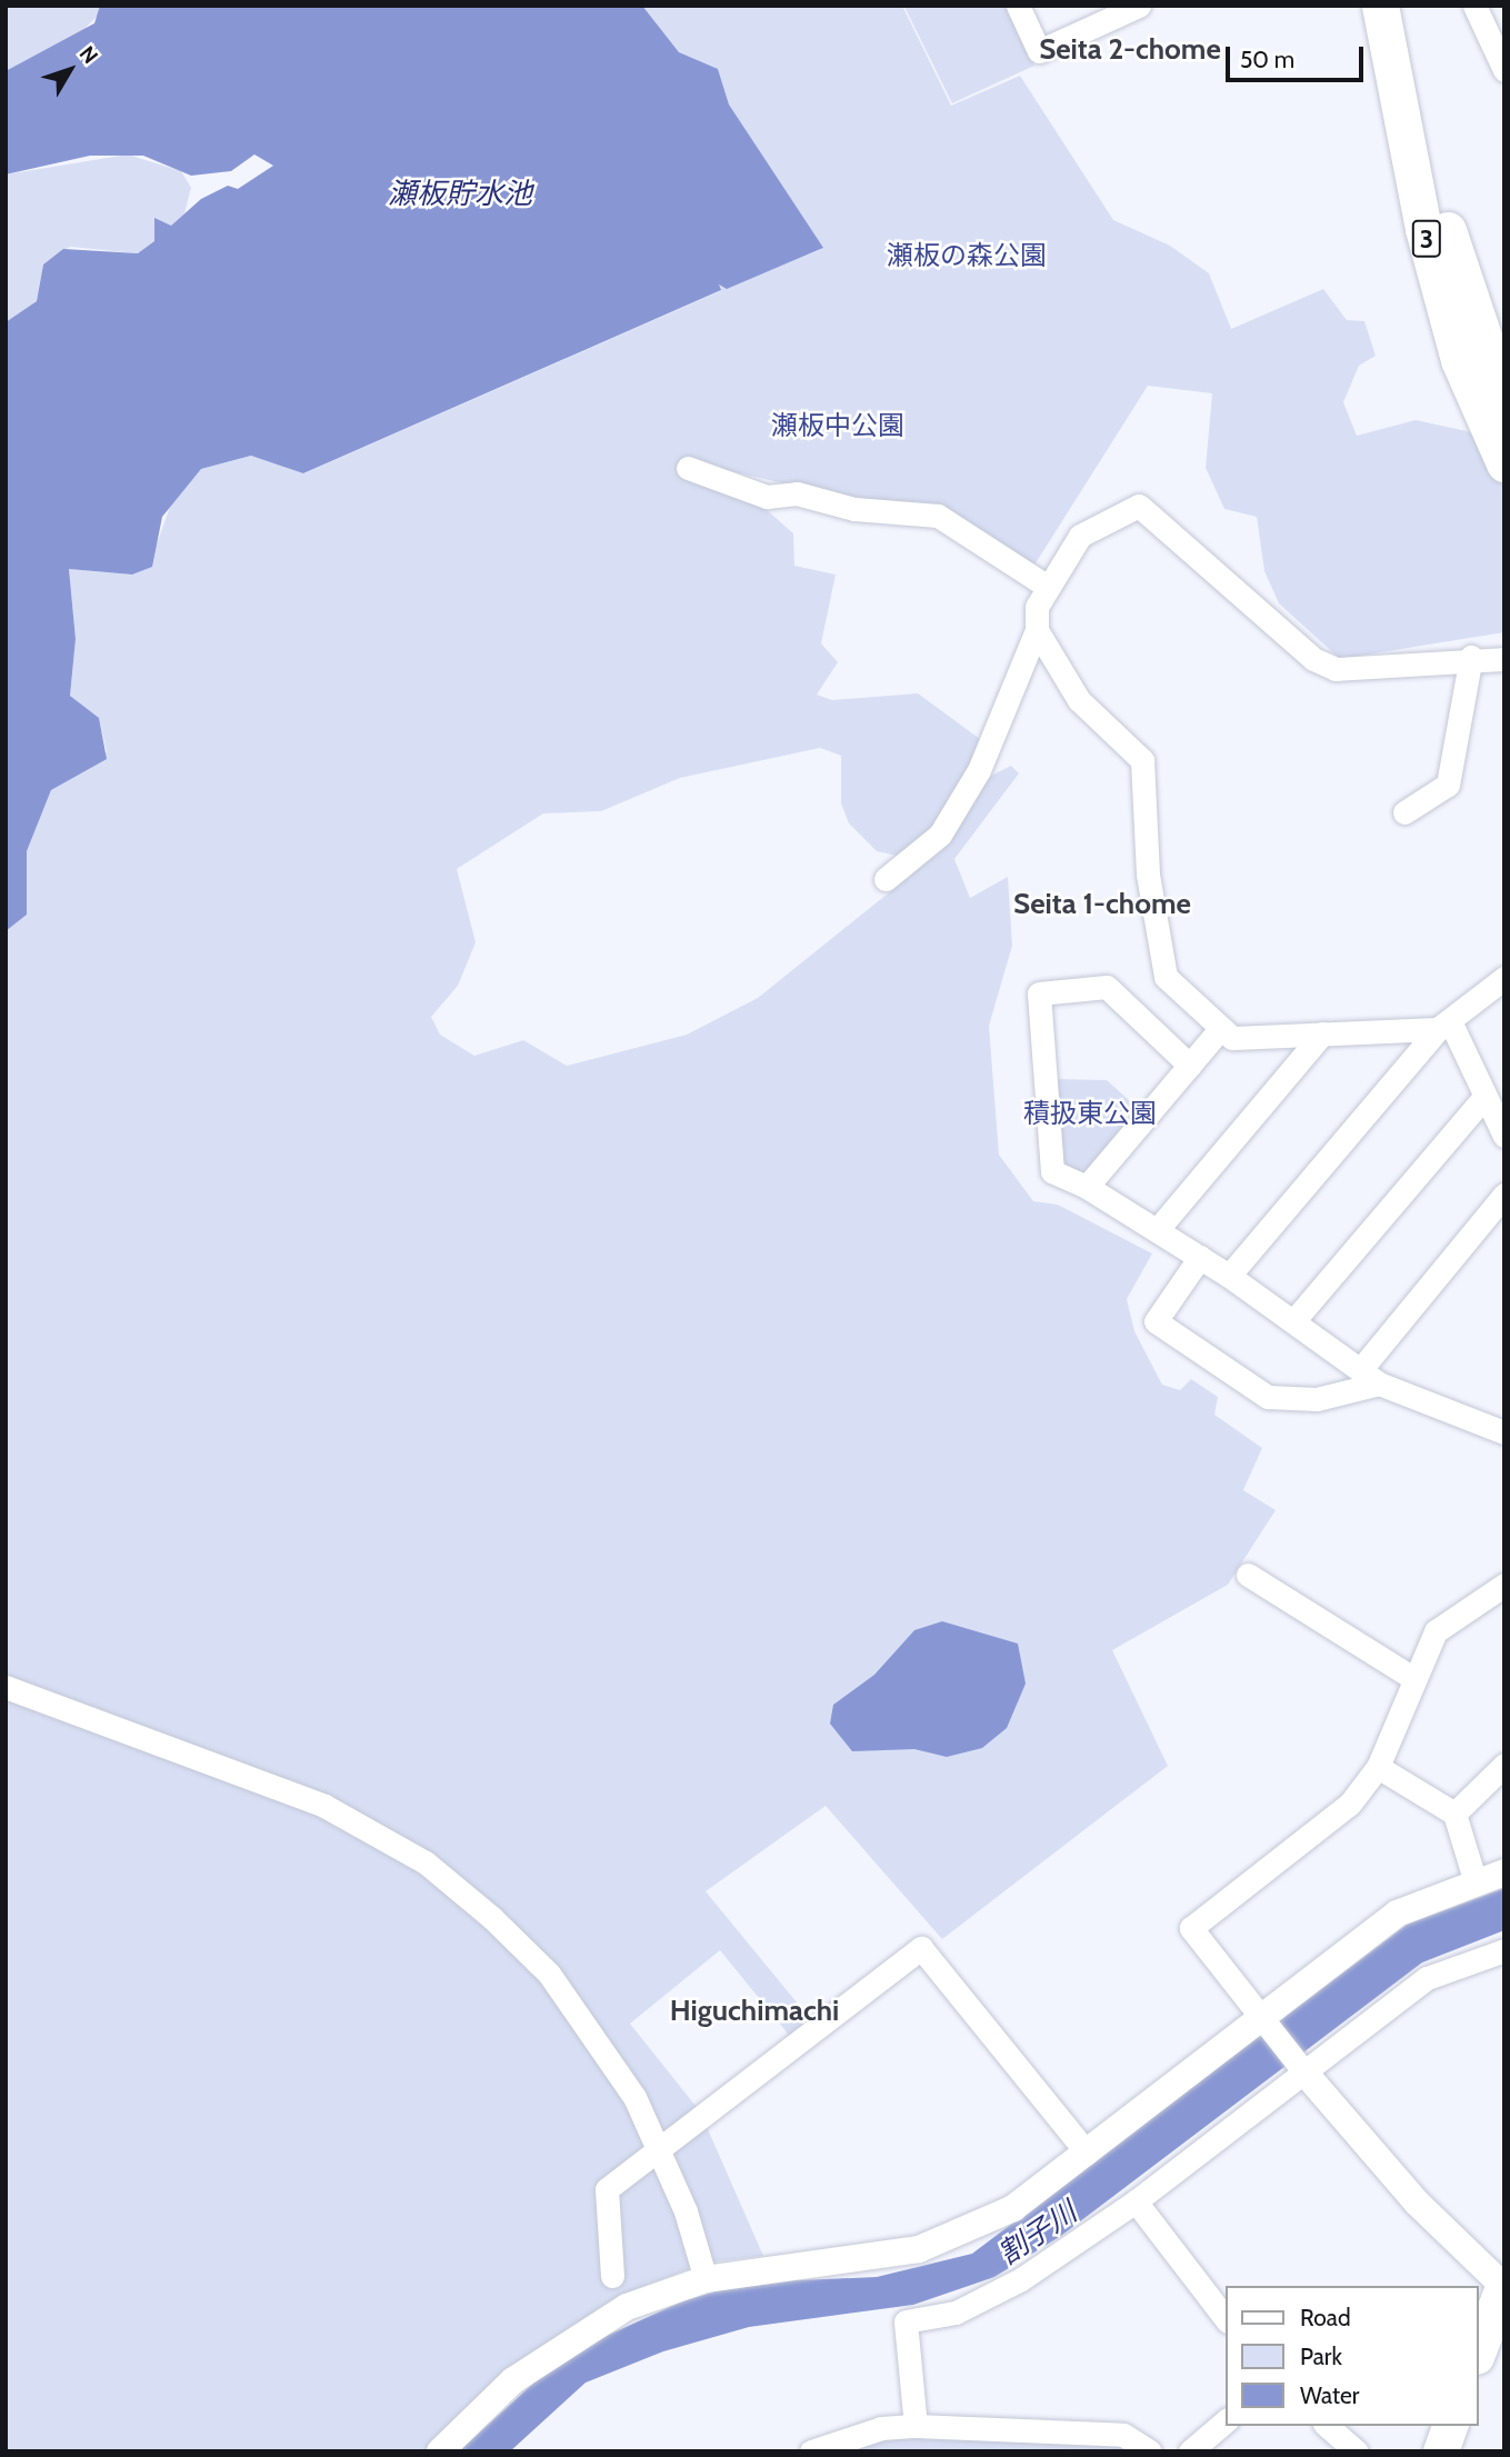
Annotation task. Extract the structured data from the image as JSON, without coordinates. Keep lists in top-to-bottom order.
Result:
{
  "streets": {
    "highway": ["3"]
  },
  "districts": ["Seita 2-chome", "Seita 1-chome", "Higuchimachi"],
  "water": ["瀬板貯水池", "割子川"],
  "parks": ["瀬板の森公園", "瀬板中公園", "積扱東公園"],
  "legend": ["Road", "Park", "Water"],
  "scale_bar": "50 m",
  "north": "top right"
}
